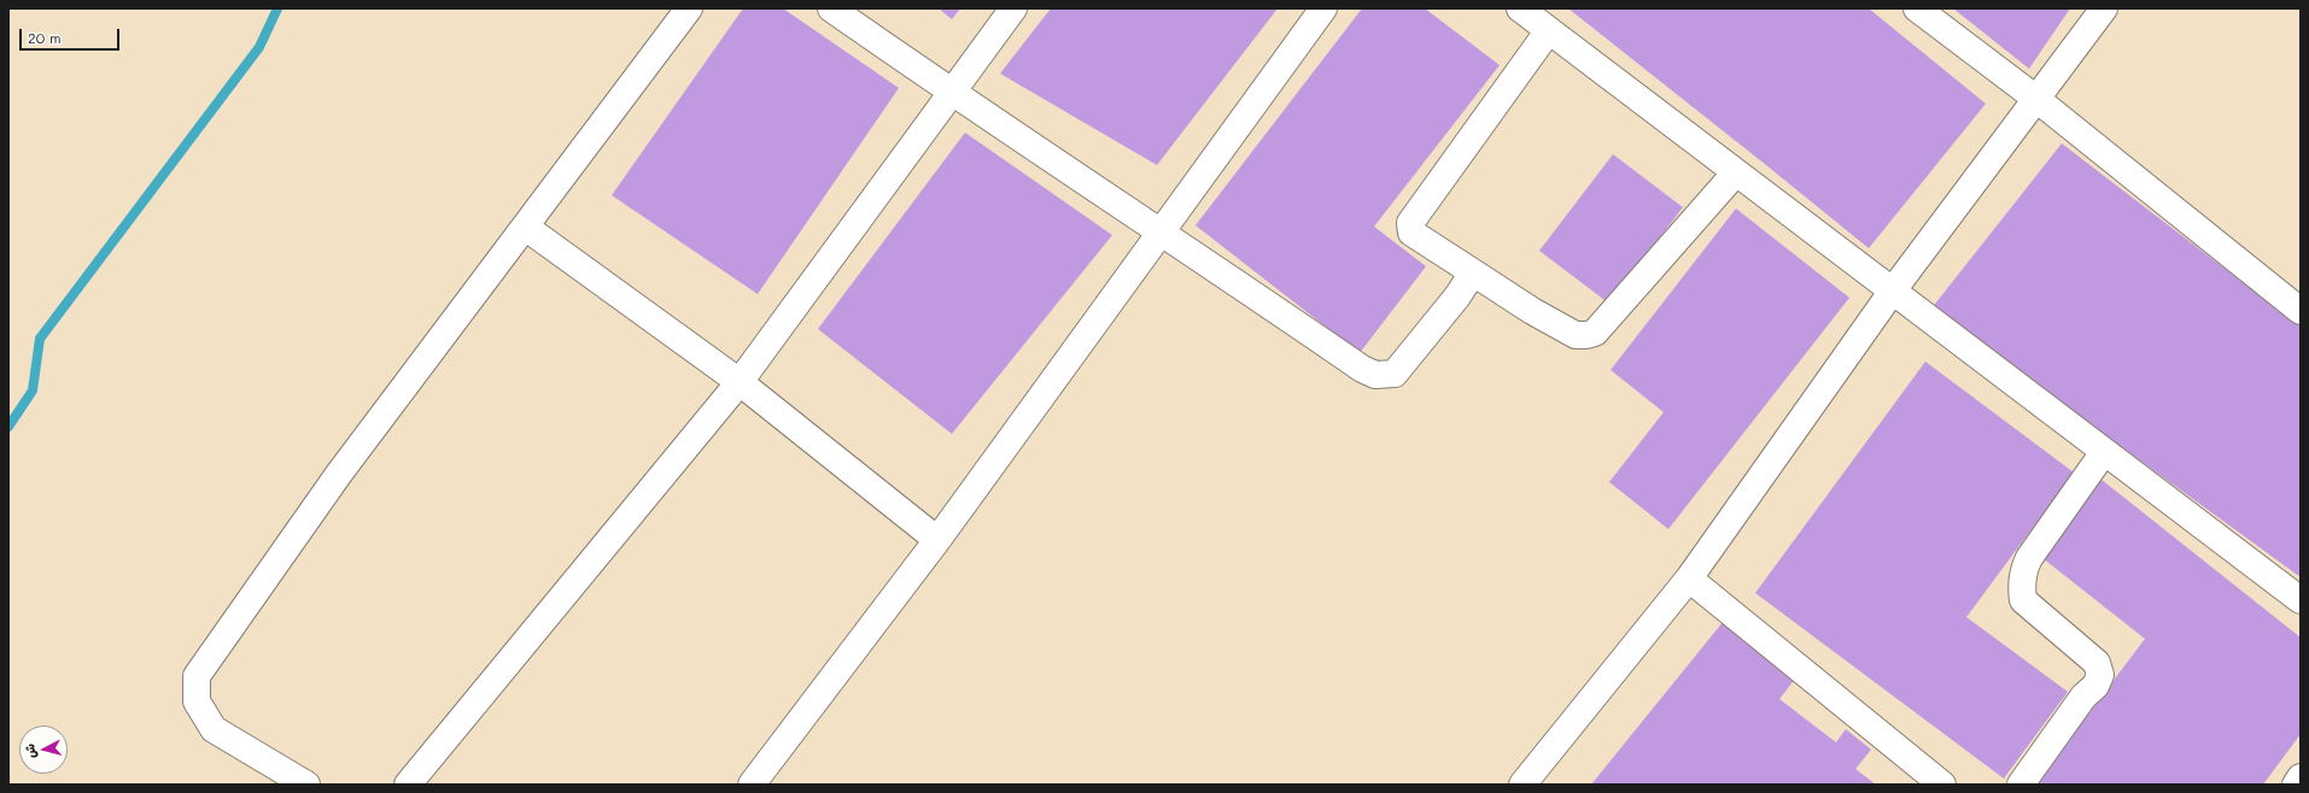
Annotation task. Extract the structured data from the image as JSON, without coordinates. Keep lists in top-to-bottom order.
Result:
{
  "scale_bar": "20 m",
  "north": "left"
}
